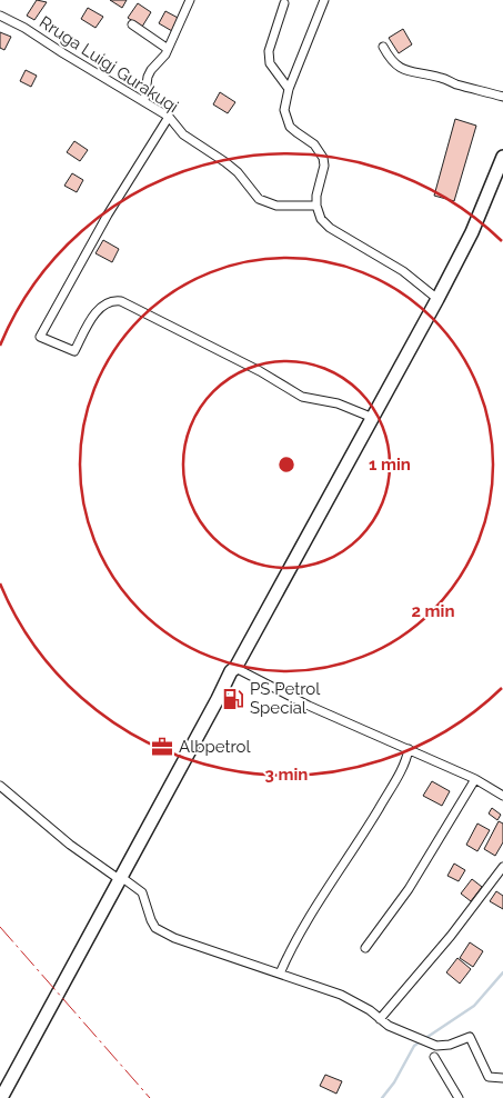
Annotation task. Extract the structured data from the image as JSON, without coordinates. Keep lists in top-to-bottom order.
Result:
{
  "streets": {
    "street": ["Rruga Luigj Gurakuqi"]
  },
  "places": {
    "fuel station": ["PS Petrol Special"],
    "office": ["Albpetrol"]
  },
  "rings": ["1 min", "2 min", "3 min"]
}
